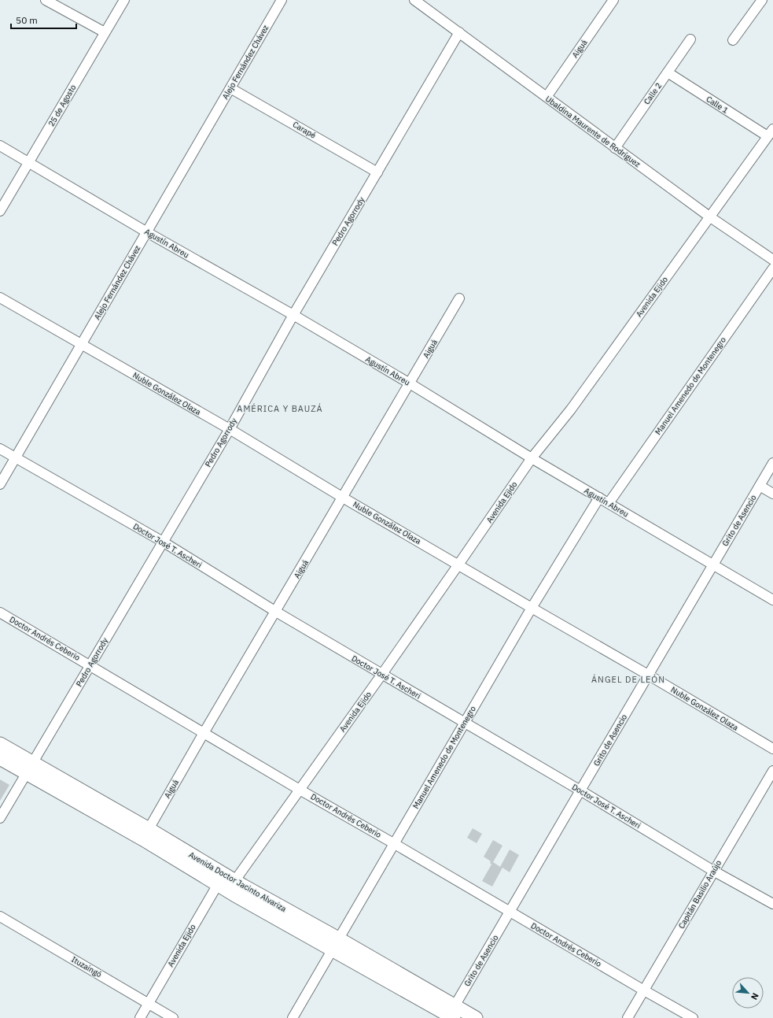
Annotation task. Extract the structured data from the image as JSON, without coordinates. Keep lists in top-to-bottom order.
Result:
{
  "streets": {
    "main road": ["Avenida Doctor Jacinto Alvariza"],
    "street": [
      "Aiguá",
      "Alejo Fernández Chávez",
      "Calle 2",
      "Calle 1",
      "25 de Agosto",
      "Carapé",
      "Ubaldina Maurente de Rodríguez",
      "Pedro Agorrody",
      "Agustín Abreu",
      "Avenida Ejido",
      "Manuel Amenedo de Montenegro",
      "Nuble González Olaza",
      "Grito de Asencio",
      "Doctor José T. Ascheri",
      "Doctor Andrés Ceberio",
      "Capitán Basilio Araújo",
      "Ituzaingó"
    ]
  },
  "crossings": [
    ["Aiguá", "Ubaldina Maurente de Rodríguez"],
    ["Aiguá", "Agustín Abreu"],
    ["Aiguá", "Nuble González Olaza"],
    ["Aiguá", "Doctor José T. Ascheri"],
    ["Aiguá", "Doctor Andrés Ceberio"],
    ["Aiguá", "Avenida Doctor Jacinto Alvariza"],
    ["Alejo Fernández Chávez", "Carapé"],
    ["Alejo Fernández Chávez", "Agustín Abreu"],
    ["Alejo Fernández Chávez", "Nuble González Olaza"],
    ["Alejo Fernández Chávez", "Doctor José T. Ascheri"],
    ["Calle 2", "Calle 1"],
    ["Calle 2", "Ubaldina Maurente de Rodríguez"],
    ["Calle 1", "Avenida Ejido"],
    ["25 de Agosto", "Agustín Abreu"],
    ["Carapé", "Pedro Agorrody"],
    ["Ubaldina Maurente de Rodríguez", "Pedro Agorrody"],
    ["Ubaldina Maurente de Rodríguez", "Avenida Ejido"],
    ["Pedro Agorrody", "Agustín Abreu"],
    ["Pedro Agorrody", "Nuble González Olaza"],
    ["Pedro Agorrody", "Doctor José T. Ascheri"],
    ["Pedro Agorrody", "Doctor Andrés Ceberio"],
    ["Pedro Agorrody", "Avenida Doctor Jacinto Alvariza"],
    ["Agustín Abreu", "Avenida Ejido"],
    ["Agustín Abreu", "Manuel Amenedo de Montenegro"],
    ["Agustín Abreu", "Grito de Asencio"],
    ["Avenida Ejido", "Nuble González Olaza"],
    ["Avenida Ejido", "Doctor José T. Ascheri"],
    ["Avenida Ejido", "Doctor Andrés Ceberio"],
    ["Avenida Ejido", "Avenida Doctor Jacinto Alvariza"],
    ["Avenida Ejido", "Ituzaingó"],
    ["Manuel Amenedo de Montenegro", "Nuble González Olaza"],
    ["Manuel Amenedo de Montenegro", "Doctor José T. Ascheri"],
    ["Manuel Amenedo de Montenegro", "Doctor Andrés Ceberio"],
    ["Manuel Amenedo de Montenegro", "Avenida Doctor Jacinto Alvariza"],
    ["Nuble González Olaza", "Grito de Asencio"],
    ["Grito de Asencio", "Doctor José T. Ascheri"],
    ["Grito de Asencio", "Doctor Andrés Ceberio"],
    ["Grito de Asencio", "Avenida Doctor Jacinto Alvariza"],
    ["Doctor José T. Ascheri", "Capitán Basilio Araújo"],
    ["Doctor Andrés Ceberio", "Capitán Basilio Araújo"]
  ],
  "districts": ["AMÉRICA Y BAUZÁ", "ÁNGEL DE LEÓN"],
  "scale_bar": "50 m",
  "north": "bottom right"
}
